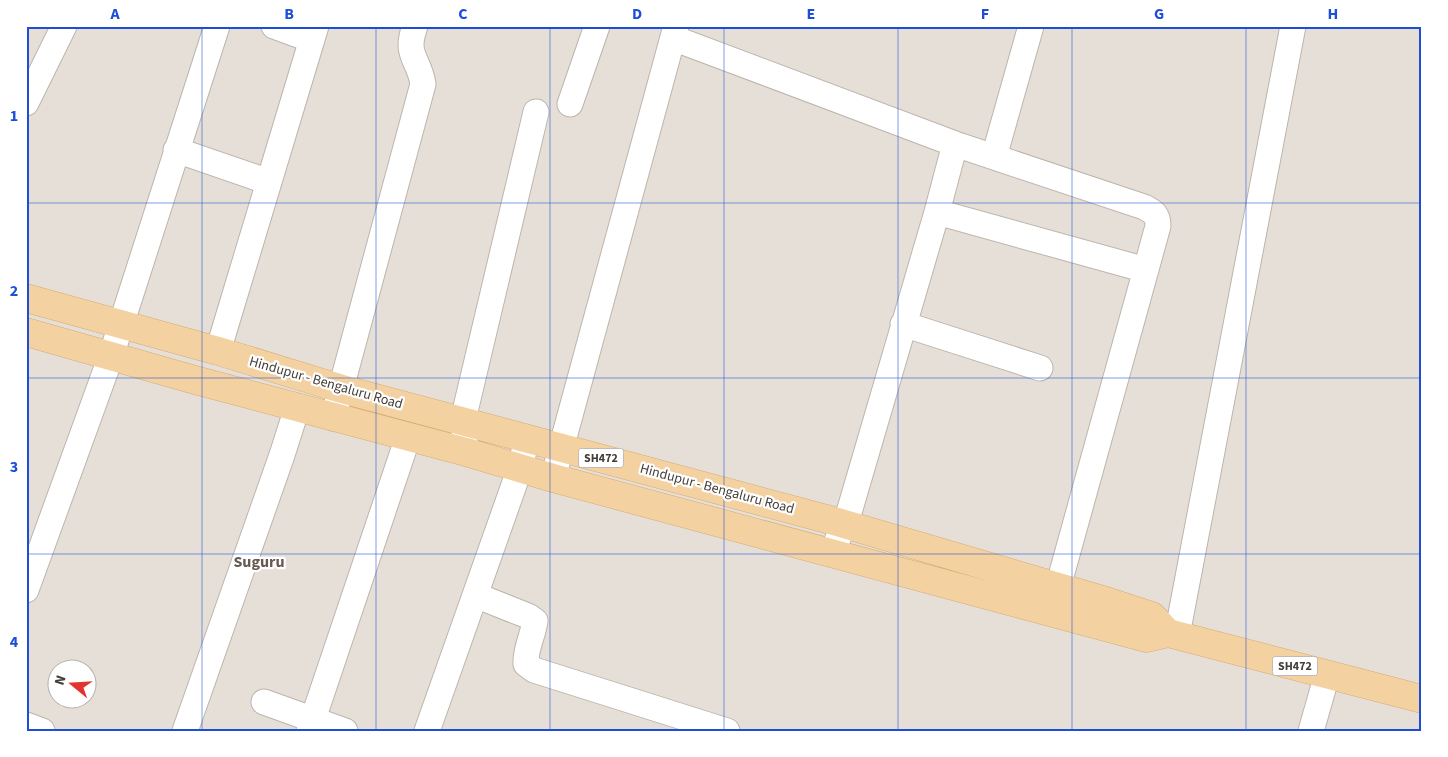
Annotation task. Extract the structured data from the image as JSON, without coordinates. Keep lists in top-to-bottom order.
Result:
{
  "streets": {
    "main road": ["Hindupur - Bengaluru Road", "SH472"]
  },
  "crossings": [
    ["Hindupur - Bengaluru Road", "SH472"]
  ],
  "districts": ["Suguru"],
  "north": "left",
  "grid": {
    "columns": [
      "A",
      "B",
      "C",
      "D",
      "E",
      "F",
      "G",
      "H"
    ],
    "rows": [
      "1",
      "2",
      "3",
      "4"
    ]
  }
}
